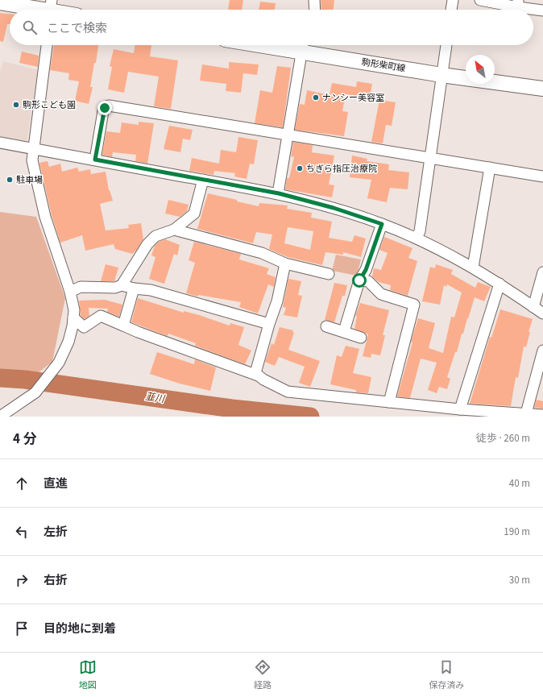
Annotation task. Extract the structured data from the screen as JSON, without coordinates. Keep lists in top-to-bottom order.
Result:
{
  "streets": {
    "main road": ["駒形柴町線"]
  },
  "water": ["韮川"],
  "places": [
    "ナンシー美容室",
    "駒形こども園",
    "ちぎら指圧治療院",
    "駐車場"
  ],
  "north": "top left",
  "page": {
    "search": "ここで検索",
    "heading": ["4 分", "徒歩 · 260 m"],
    "list": [
      ["直進", "40 m"],
      ["左折", "190 m"],
      ["右折", "30 m"],
      "目的地に到着"
    ],
    "nav": ["地図", "経路", "保存済み"]
  }
}
